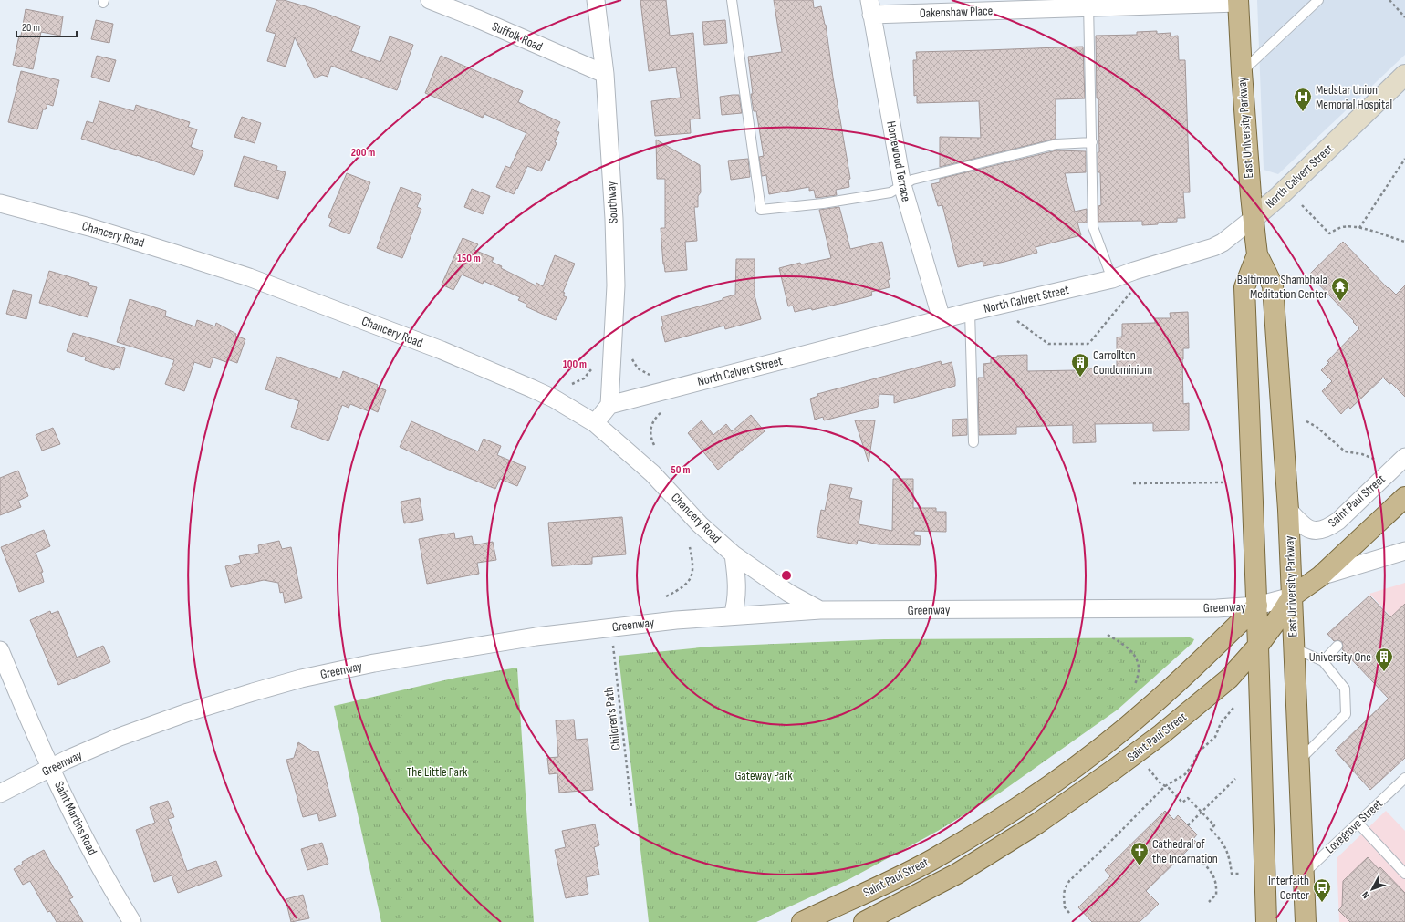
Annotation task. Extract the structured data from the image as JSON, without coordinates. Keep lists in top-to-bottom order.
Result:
{
  "streets": {
    "main road": ["East University Parkway", "North Calvert Street", "Saint Paul Street"],
    "street": [
      "Oakenshaw Place",
      "Suffolk Road",
      "Homewood Terrace",
      "Southway",
      "Chancery Road",
      "Greenway",
      "Saint Martins Road"
    ],
    "lane": ["Lovegrove Street"],
    "path": ["Children's Path"]
  },
  "crossings": [
    ["Oakenshaw Place", "East University Parkway"],
    ["Oakenshaw Place", "Homewood Terrace"],
    ["Suffolk Road", "Southway"],
    ["East University Parkway", "North Calvert Street"],
    ["East University Parkway", "Saint Paul Street"],
    ["East University Parkway", "Greenway"],
    ["East University Parkway", "Lovegrove Street"],
    ["Homewood Terrace", "North Calvert Street"],
    ["North Calvert Street", "Southway"],
    ["Chancery Road", "Greenway"],
    ["Saint Paul Street", "Greenway"],
    ["Greenway", "Children's Path"],
    ["Greenway", "Saint Martins Road"]
  ],
  "parks": ["The Little Park", "Gateway Park"],
  "places": {
    "hospital": ["Medstar Union Memorial Hospital"],
    "temple": ["Baltimore Shambhala Meditation Center"],
    "building": ["Carrollton Condominium", "University One"],
    "church": ["Cathedral of the Incarnation"],
    "bus stop": ["Interfaith Center"]
  },
  "scale_bar": "20 m",
  "north": "bottom left",
  "rings": [
    "200 m",
    "150 m",
    "100 m",
    "50 m"
  ]
}
